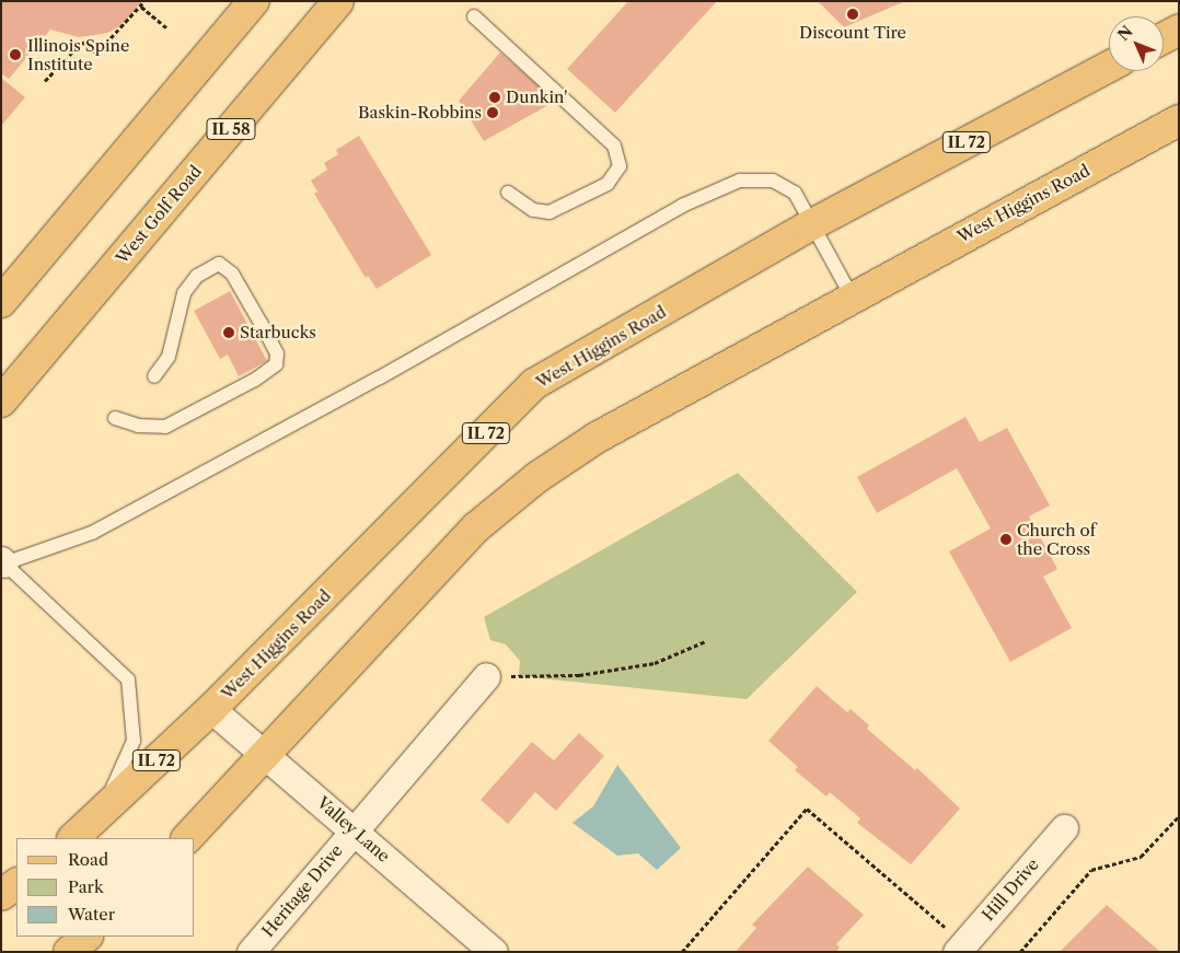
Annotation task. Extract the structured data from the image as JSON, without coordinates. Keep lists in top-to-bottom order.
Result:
{
  "streets": {
    "main road": [
      "IL 58",
      "IL 72",
      "West Higgins Road",
      "West Golf Road"
    ],
    "street": ["Valley Lane", "Hill Drive", "Heritage Drive"]
  },
  "crossings": [
    ["West Higgins Road", "Valley Lane"],
    ["Valley Lane", "Heritage Drive"]
  ],
  "places": [
    "Discount Tire",
    "Illinois Spine Institute",
    "Dunkin'",
    "Baskin-Robbins",
    "Starbucks",
    "Church of the Cross"
  ],
  "legend": ["Road", "Park", "Water"],
  "north": "top left"
}
